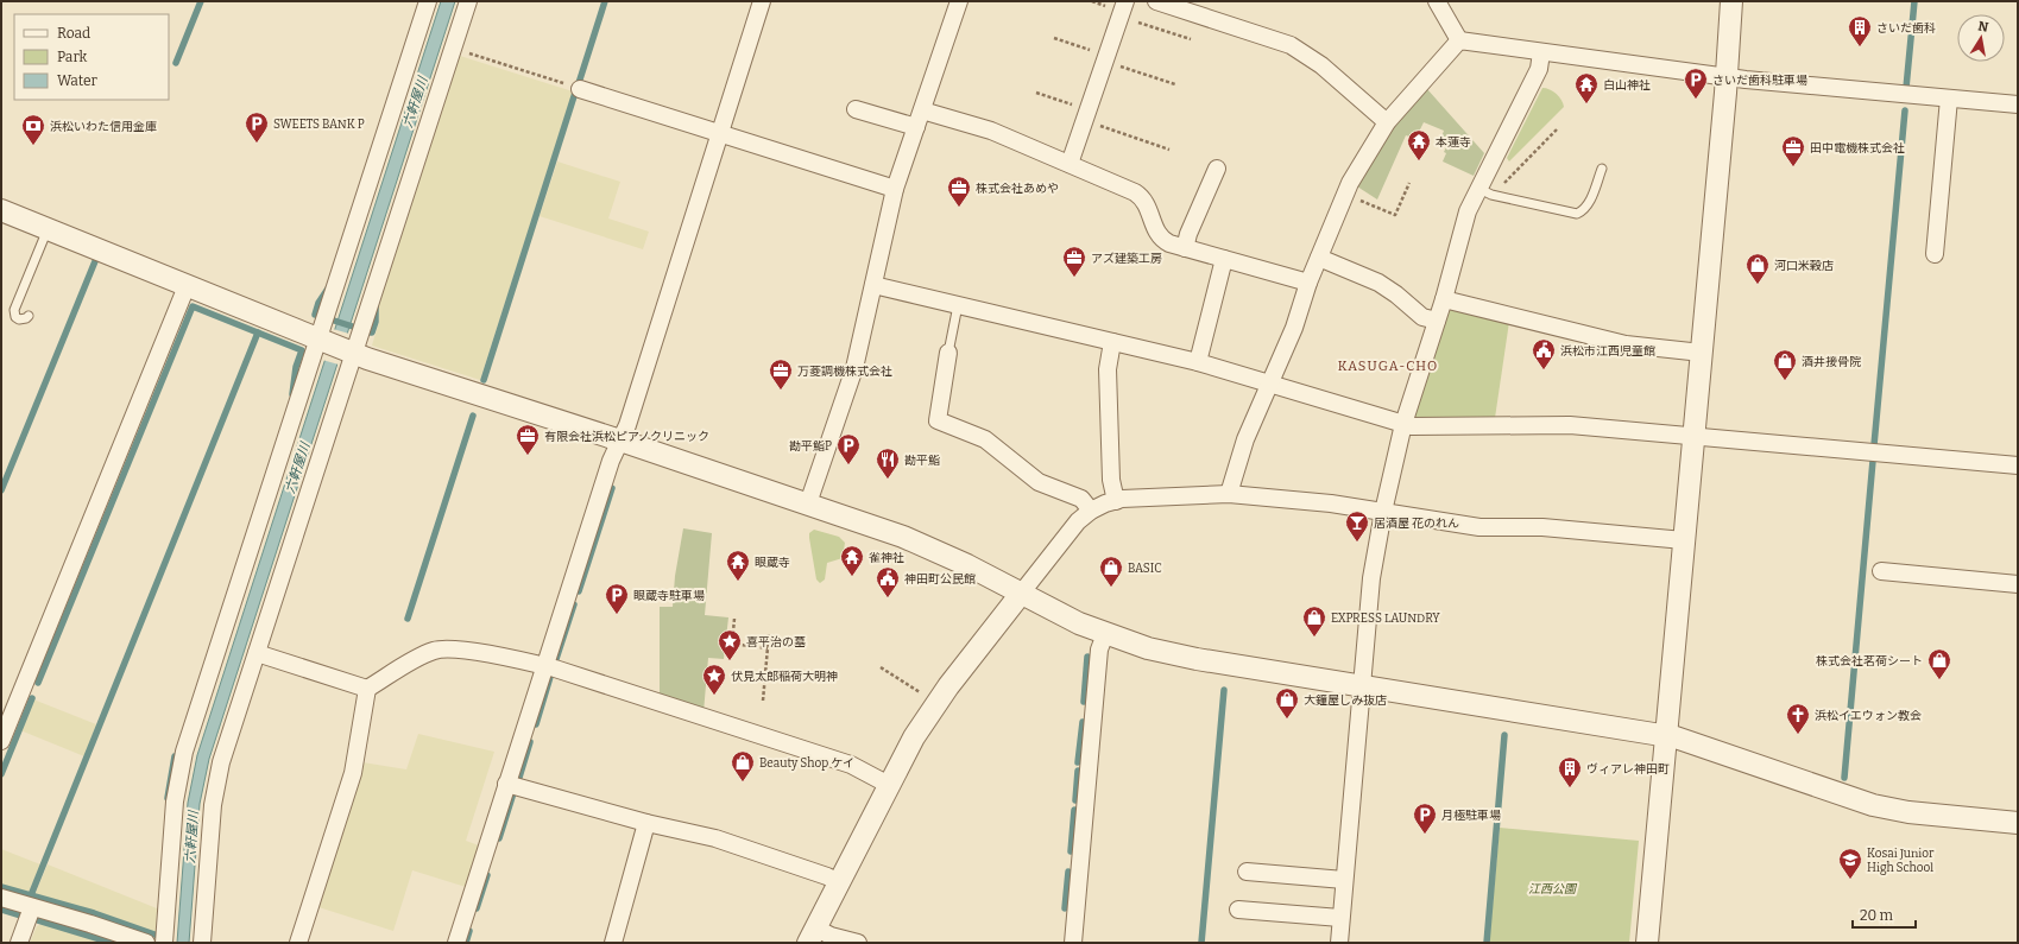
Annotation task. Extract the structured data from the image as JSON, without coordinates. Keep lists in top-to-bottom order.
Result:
{
  "districts": ["KASUGA-CHO"],
  "water": ["六軒屋川"],
  "parks": ["江西公園"],
  "places": {
    "building": ["さいだ歯科", "ヴィアレ神田町"],
    "parking": [
      "さいだ歯科駐車場",
      "SWEETS BANK P",
      "勘平鮨P",
      "眼蔵寺駐車場",
      "月極駐車場"
    ],
    "temple": [
      "白山神社",
      "本蓮寺",
      "雀神社",
      "眼蔵寺"
    ],
    "bank": ["浜松いわた信用金庫"],
    "office": [
      "田中電機株式会社",
      "株式会社あめや",
      "アズ建築工房",
      "万菱調機株式会社",
      "有限会社浜松ピアノクリニック"
    ],
    "shop": [
      "河口米穀店",
      "酒井接骨院",
      "BASIC",
      "EXPRESS LAUNDRY",
      "株式会社茗荷シート",
      "大鐘屋しみ抜店",
      "Beauty Shop ケイ"
    ],
    "public building": ["浜松市江西児童館", "神田町公民館"],
    "restaurant": ["勘平鮨"],
    "bar": ["居酒屋 花のれん"],
    "place": ["喜平治の墓", "伏見太郎稲荷大明神"],
    "church": ["浜松イエウォン教会"],
    "school or university": ["Kosai Junior High School"]
  },
  "legend": ["Road", "Park", "Water"],
  "scale_bar": "20 m",
  "north": "top"
}
